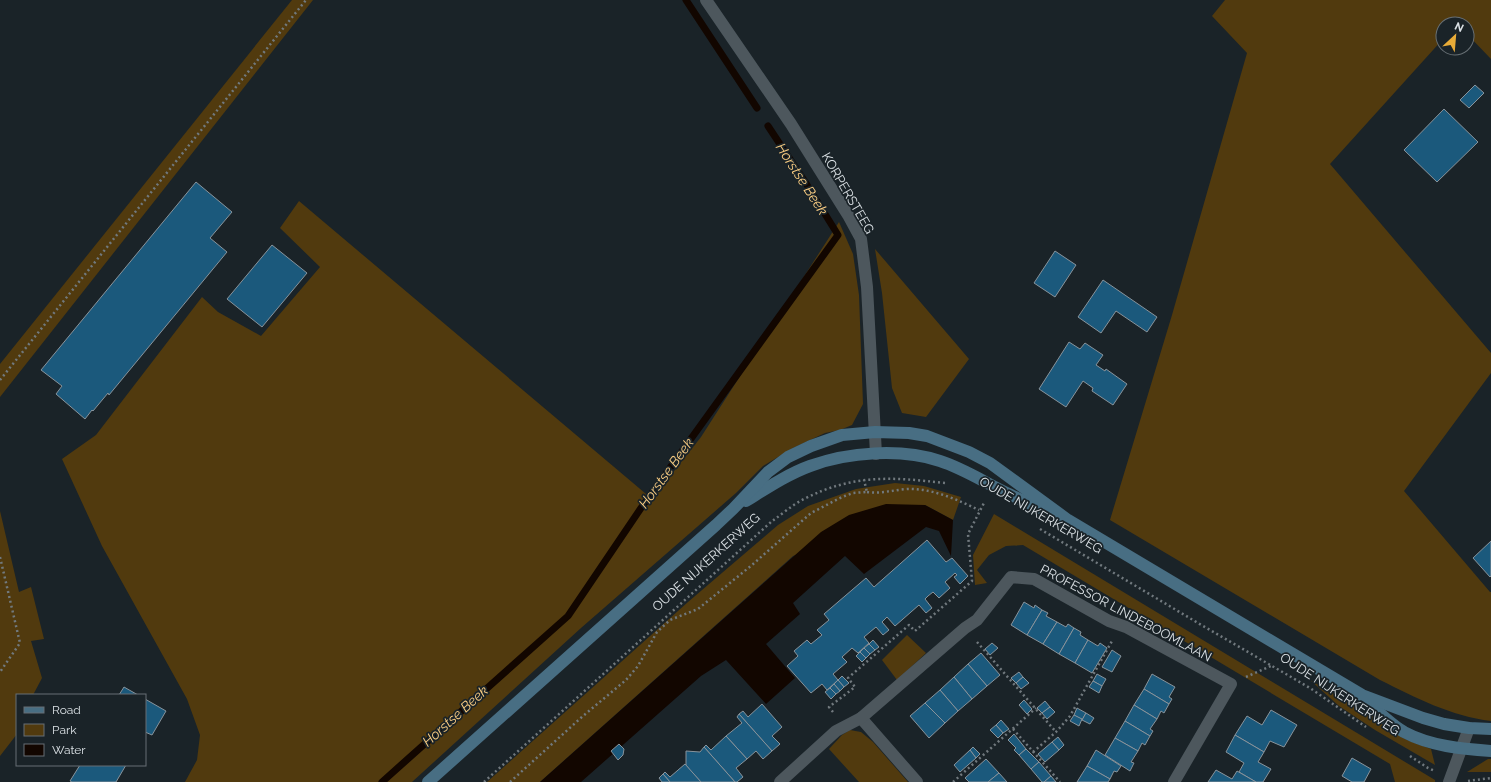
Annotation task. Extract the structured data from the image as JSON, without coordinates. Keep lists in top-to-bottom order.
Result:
{
  "streets": {
    "street": ["KORPERSTEEG", "OUDE NIJKERKERWEG", "PROFESSOR LINDEBOOMLAAN"]
  },
  "crossings": [
    ["KORPERSTEEG", "OUDE NIJKERKERWEG"]
  ],
  "water": ["Horstse Beek"],
  "legend": ["Road", "Park", "Water"],
  "north": "top right"
}
